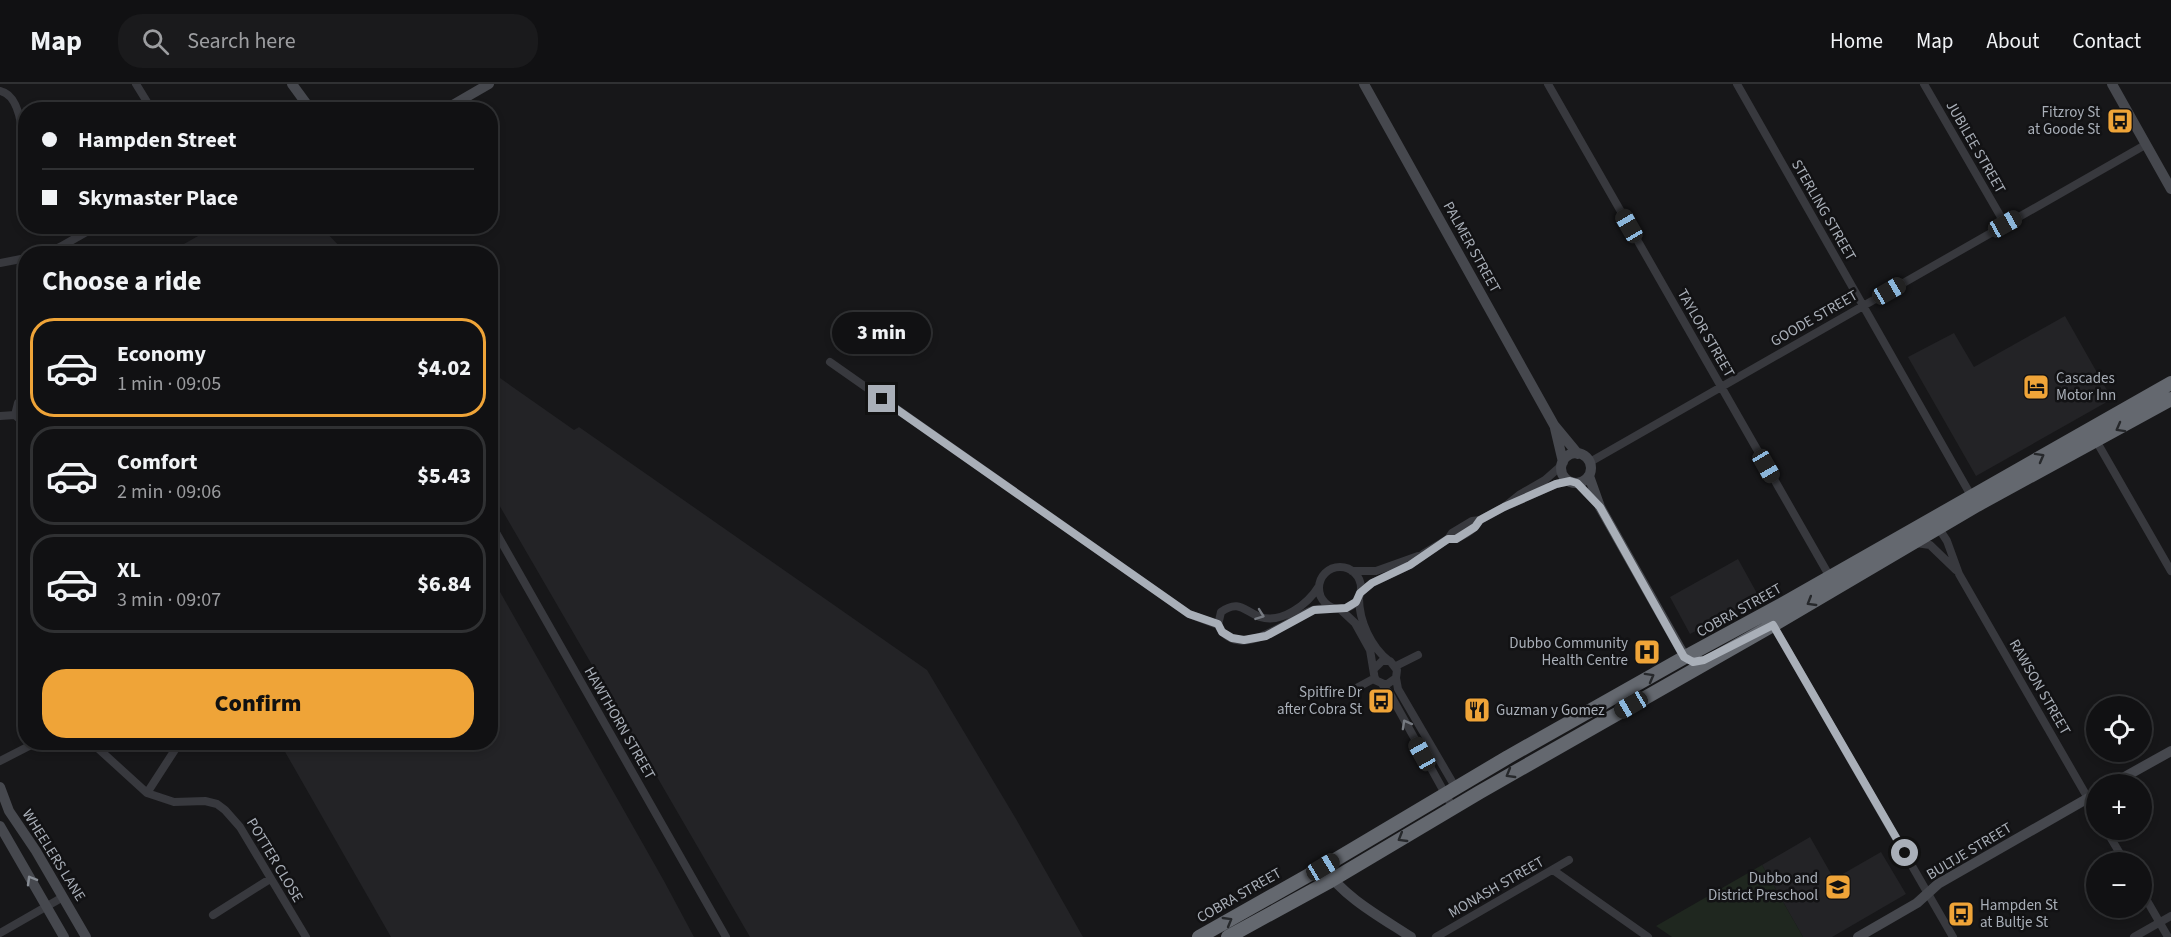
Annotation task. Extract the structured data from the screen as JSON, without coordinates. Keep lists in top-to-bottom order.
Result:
{
  "streets": {
    "highway": ["COBRA STREET"],
    "street": [
      "JUBILEE STREET",
      "STERLING STREET",
      "PALMER STREET",
      "GOODE STREET",
      "TAYLOR STREET",
      "RAWSON STREET",
      "HAWTHORN STREET",
      "BULTJE STREET",
      "WHEELERS LANE",
      "POTTER CLOSE",
      "MONASH STREET"
    ]
  },
  "crossings": [
    ["JUBILEE STREET", "GOODE STREET"],
    ["STERLING STREET", "GOODE STREET"],
    ["STERLING STREET", "COBRA STREET"],
    ["PALMER STREET", "GOODE STREET"],
    ["GOODE STREET", "TAYLOR STREET"],
    ["TAYLOR STREET", "COBRA STREET"],
    ["COBRA STREET", "RAWSON STREET"]
  ],
  "places": {
    "bus stop": ["Fitzroy St at Goode St", "Spitfire Dr after Cobra St", "Hampden St at Bultje St"],
    "hotel": ["Cascades Motor Inn"],
    "hospital": ["Dubbo Community Health Centre"],
    "restaurant": ["Guzman y Gomez"],
    "school or university": ["Dubbo and District Preschool"]
  },
  "page": {
    "header": "Map",
    "search": "Search here",
    "nav": [
      "Home",
      "Map",
      "About",
      "Contact"
    ],
    "banner": ["Hampden Street", "Skymaster Place"],
    "heading": "Choose a ride",
    "bubble": "3 min",
    "list": [
      {
        "name": "Economy",
        "note": "1 min · 09:05",
        "value": "$4.02"
      },
      {
        "name": "Comfort",
        "note": "2 min · 09:06",
        "value": "$5.43"
      },
      {
        "name": "XL",
        "note": "3 min · 09:07",
        "value": "$6.84"
      }
    ],
    "buttons": "Confirm",
    "map_buttons": ["+", "−"]
  }
}
